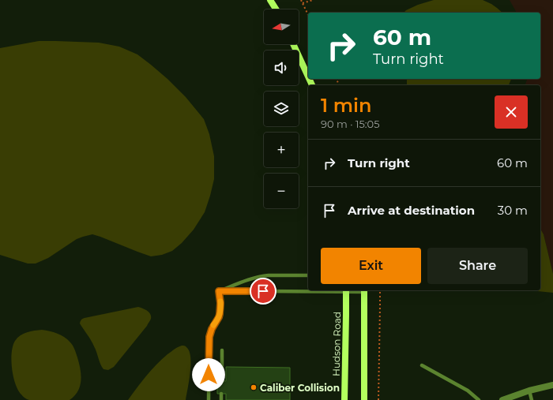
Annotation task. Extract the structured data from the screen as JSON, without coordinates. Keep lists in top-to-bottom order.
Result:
{
  "streets": {
    "street": ["Hudson Road"]
  },
  "places": ["Caliber Collision"],
  "north": "left",
  "page": {
    "map_buttons": ["+", "−"],
    "turn": ["60 m", "Turn right"],
    "heading": ["1 min", "90 m · 15:05"],
    "list": [
      {
        "name": "Turn right",
        "value": "60 m"
      },
      {
        "name": "Arrive at destination",
        "value": "30 m"
      }
    ],
    "buttons": ["Exit", "Share"]
  }
}
